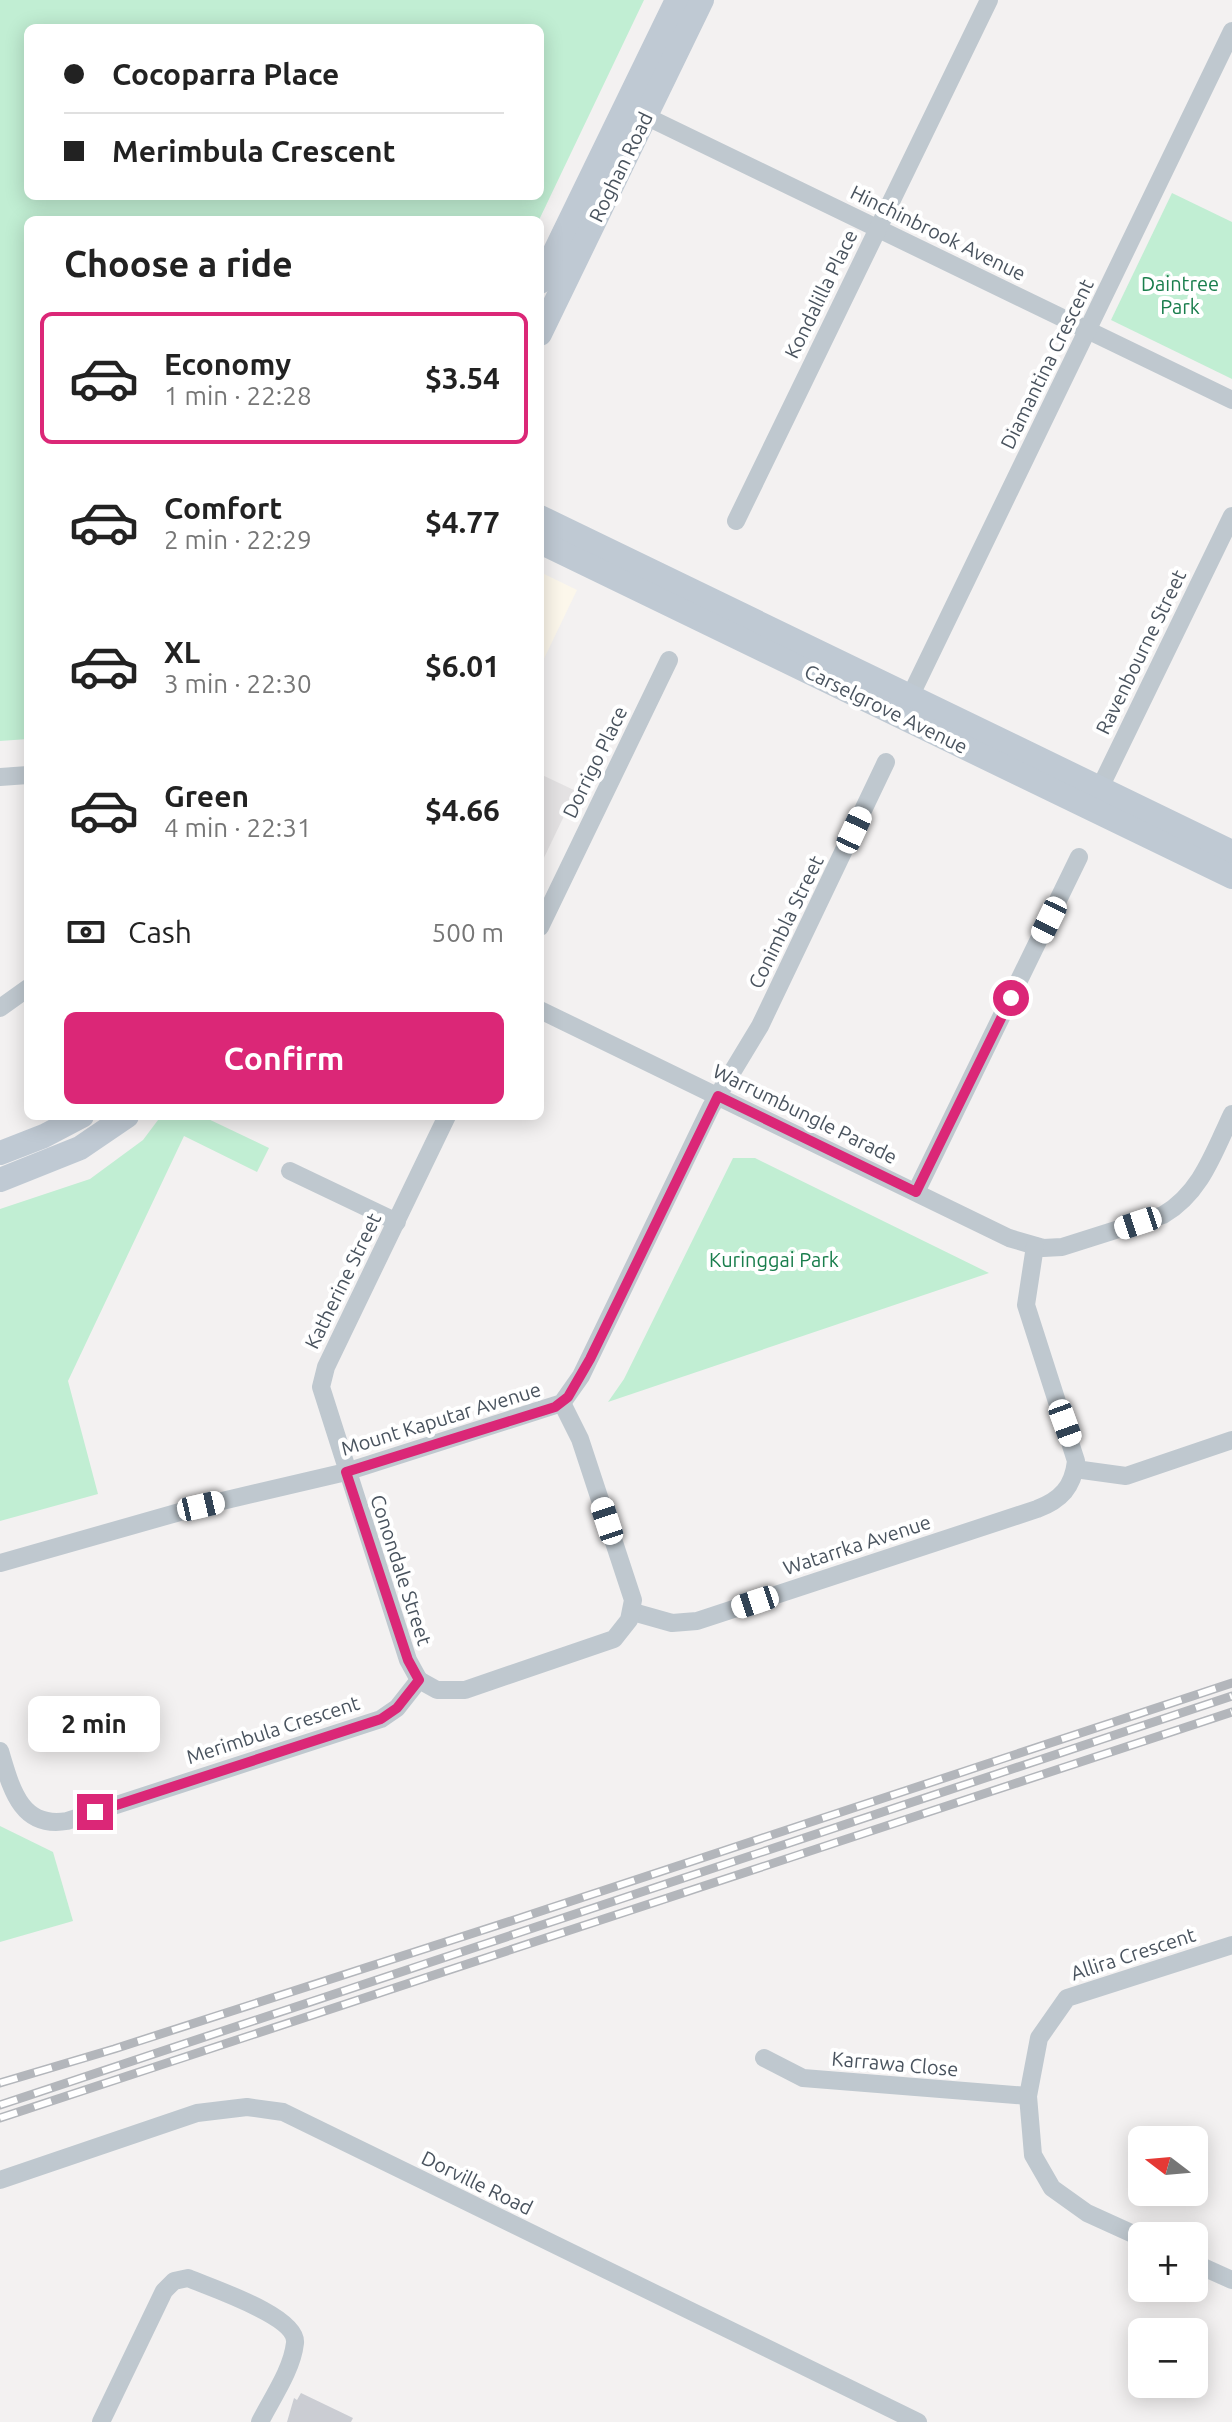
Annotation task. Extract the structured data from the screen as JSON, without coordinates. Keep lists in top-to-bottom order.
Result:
{
  "streets": {
    "street": [
      "Roghan Road",
      "Hinchinbrook Avenue",
      "Kondalilla Place",
      "Diamantina Crescent",
      "Ravenbourne Street",
      "Carselgrove Avenue",
      "Dorrigo Place",
      "Conimbla Street",
      "Warrumbungle Parade",
      "Katherine Street",
      "Mount Kaputar Avenue",
      "Watarrka Avenue",
      "Conondale Street",
      "Merimbula Crescent",
      "Allira Crescent",
      "Karrawa Close",
      "Dorville Road"
    ]
  },
  "crossings": [
    ["Roghan Road", "Hinchinbrook Avenue"],
    ["Hinchinbrook Avenue", "Kondalilla Place"],
    ["Hinchinbrook Avenue", "Diamantina Crescent"],
    ["Diamantina Crescent", "Carselgrove Avenue"],
    ["Ravenbourne Street", "Carselgrove Avenue"],
    ["Conimbla Street", "Warrumbungle Parade"],
    ["Conimbla Street", "Mount Kaputar Avenue"],
    ["Warrumbungle Parade", "Mount Kaputar Avenue"],
    ["Katherine Street", "Mount Kaputar Avenue"],
    ["Katherine Street", "Conondale Street"],
    ["Mount Kaputar Avenue", "Conondale Street"],
    ["Conondale Street", "Merimbula Crescent"],
    ["Allira Crescent", "Karrawa Close"]
  ],
  "parks": ["Daintree Park", "Kuringgai Park"],
  "north": "left",
  "page": {
    "banner": ["Cocoparra Place", "Merimbula Crescent"],
    "heading": "Choose a ride",
    "list": [
      {
        "name": "Economy",
        "note": "1 min · 22:28",
        "value": "$3.54"
      },
      {
        "name": "Comfort",
        "note": "2 min · 22:29",
        "value": "$4.77"
      },
      {
        "name": "XL",
        "note": "3 min · 22:30",
        "value": "$6.01"
      },
      {
        "name": "Green",
        "note": "4 min · 22:31",
        "value": "$4.66"
      }
    ],
    "pay": ["Cash", "500 m"],
    "buttons": "Confirm",
    "bubble": "2 min",
    "map_buttons": ["+", "−"]
  }
}
